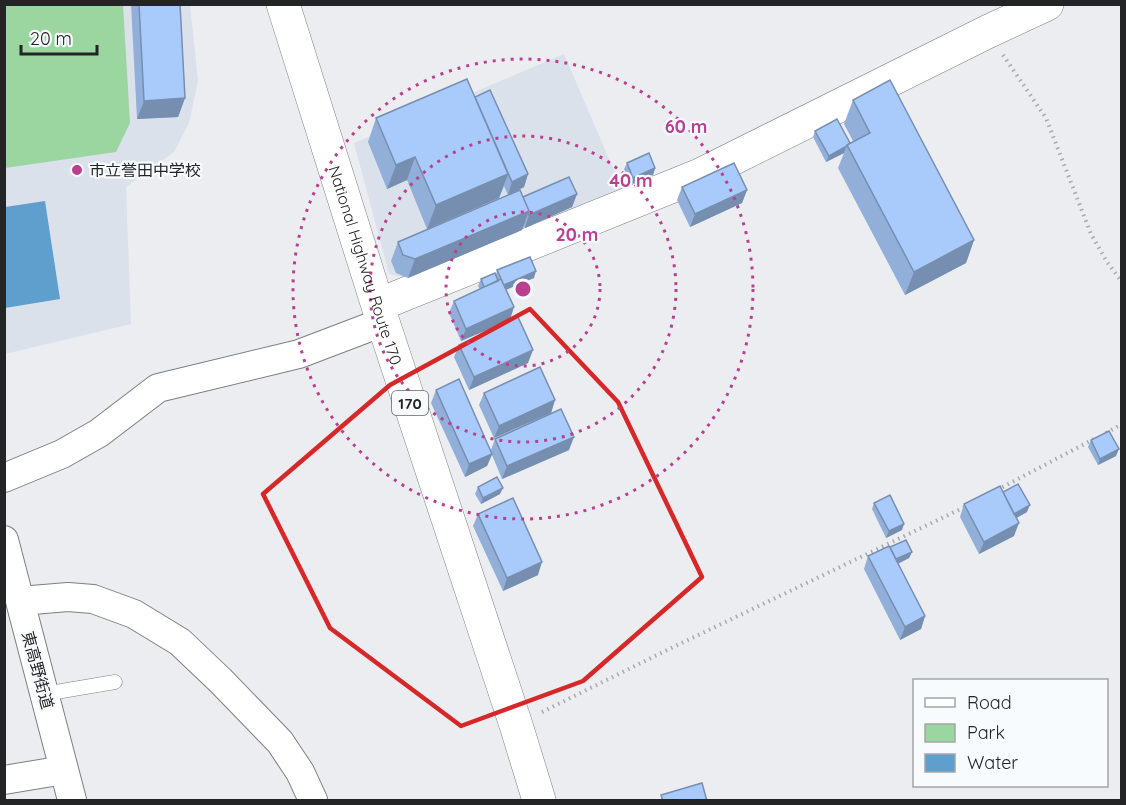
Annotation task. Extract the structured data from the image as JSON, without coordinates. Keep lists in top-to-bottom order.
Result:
{
  "streets": {
    "main road": ["National Highway Route 170", "170"],
    "street": ["東高野街道"]
  },
  "places": ["市立誉田中学校"],
  "legend": ["Road", "Park", "Water"],
  "scale_bar": "20 m",
  "rings": ["60 m", "40 m", "20 m"]
}
